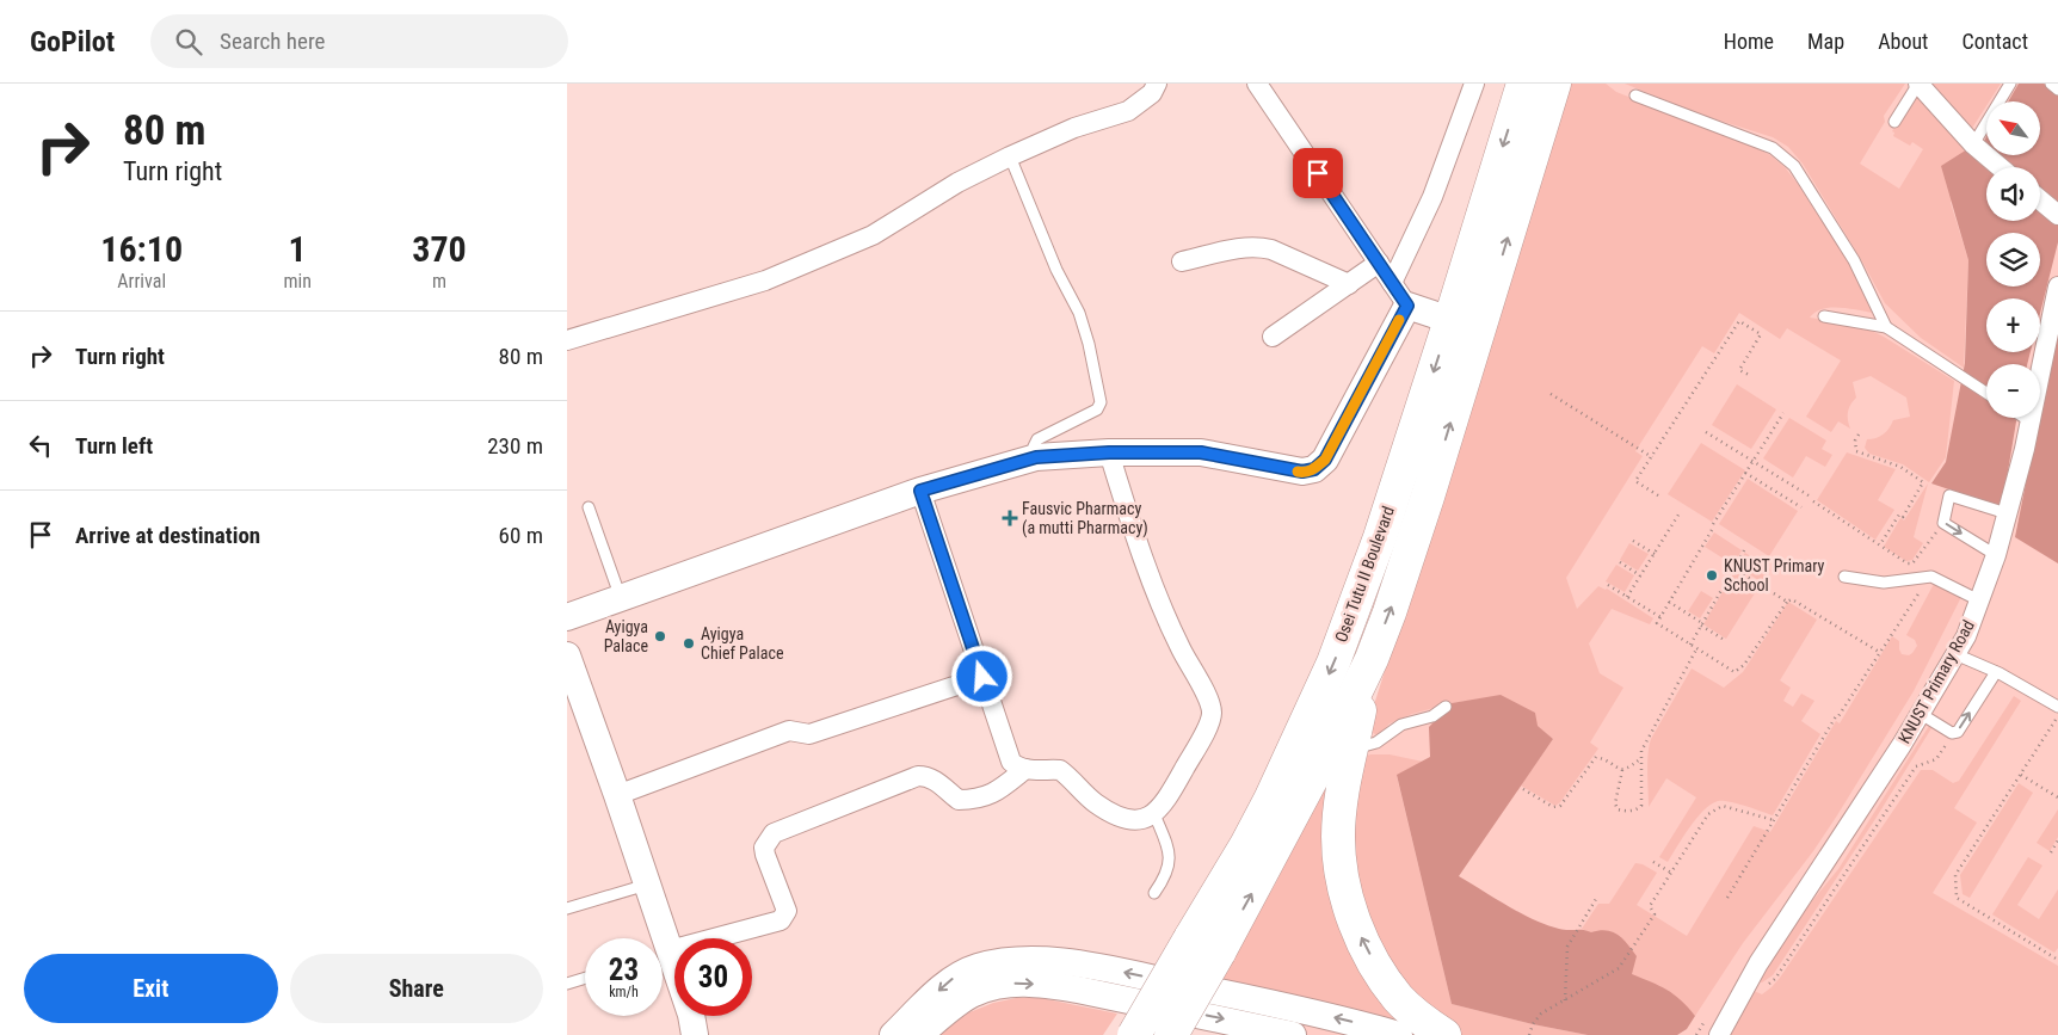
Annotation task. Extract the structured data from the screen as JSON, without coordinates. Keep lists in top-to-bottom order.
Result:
{
  "streets": {
    "highway": ["Osei Tutu II Boulevard"],
    "street": ["KNUST Primary Road"]
  },
  "places": {
    "health": ["Fausvic Pharmacy (a mutti Pharmacy)"],
    "other": ["KNUST Primary School", "Ayigya Palace", "Ayigya Chief Palace"]
  },
  "north": "top left",
  "page": {
    "header": "GoPilot",
    "search": "Search here",
    "nav": [
      "Home",
      "Map",
      "About",
      "Contact"
    ],
    "turn": ["80 m", "Turn right"],
    "map_buttons": ["+", "−"],
    "eta": [
      "16:10",
      "Arrival",
      "1",
      "min",
      "370",
      "m"
    ],
    "list": [
      {
        "name": "Turn right",
        "value": "80 m"
      },
      {
        "name": "Turn left",
        "value": "230 m"
      },
      {
        "name": "Arrive at destination",
        "value": "60 m"
      }
    ],
    "speed": "23 km/h",
    "limit": "30",
    "buttons": ["Exit", "Share"]
  }
}
